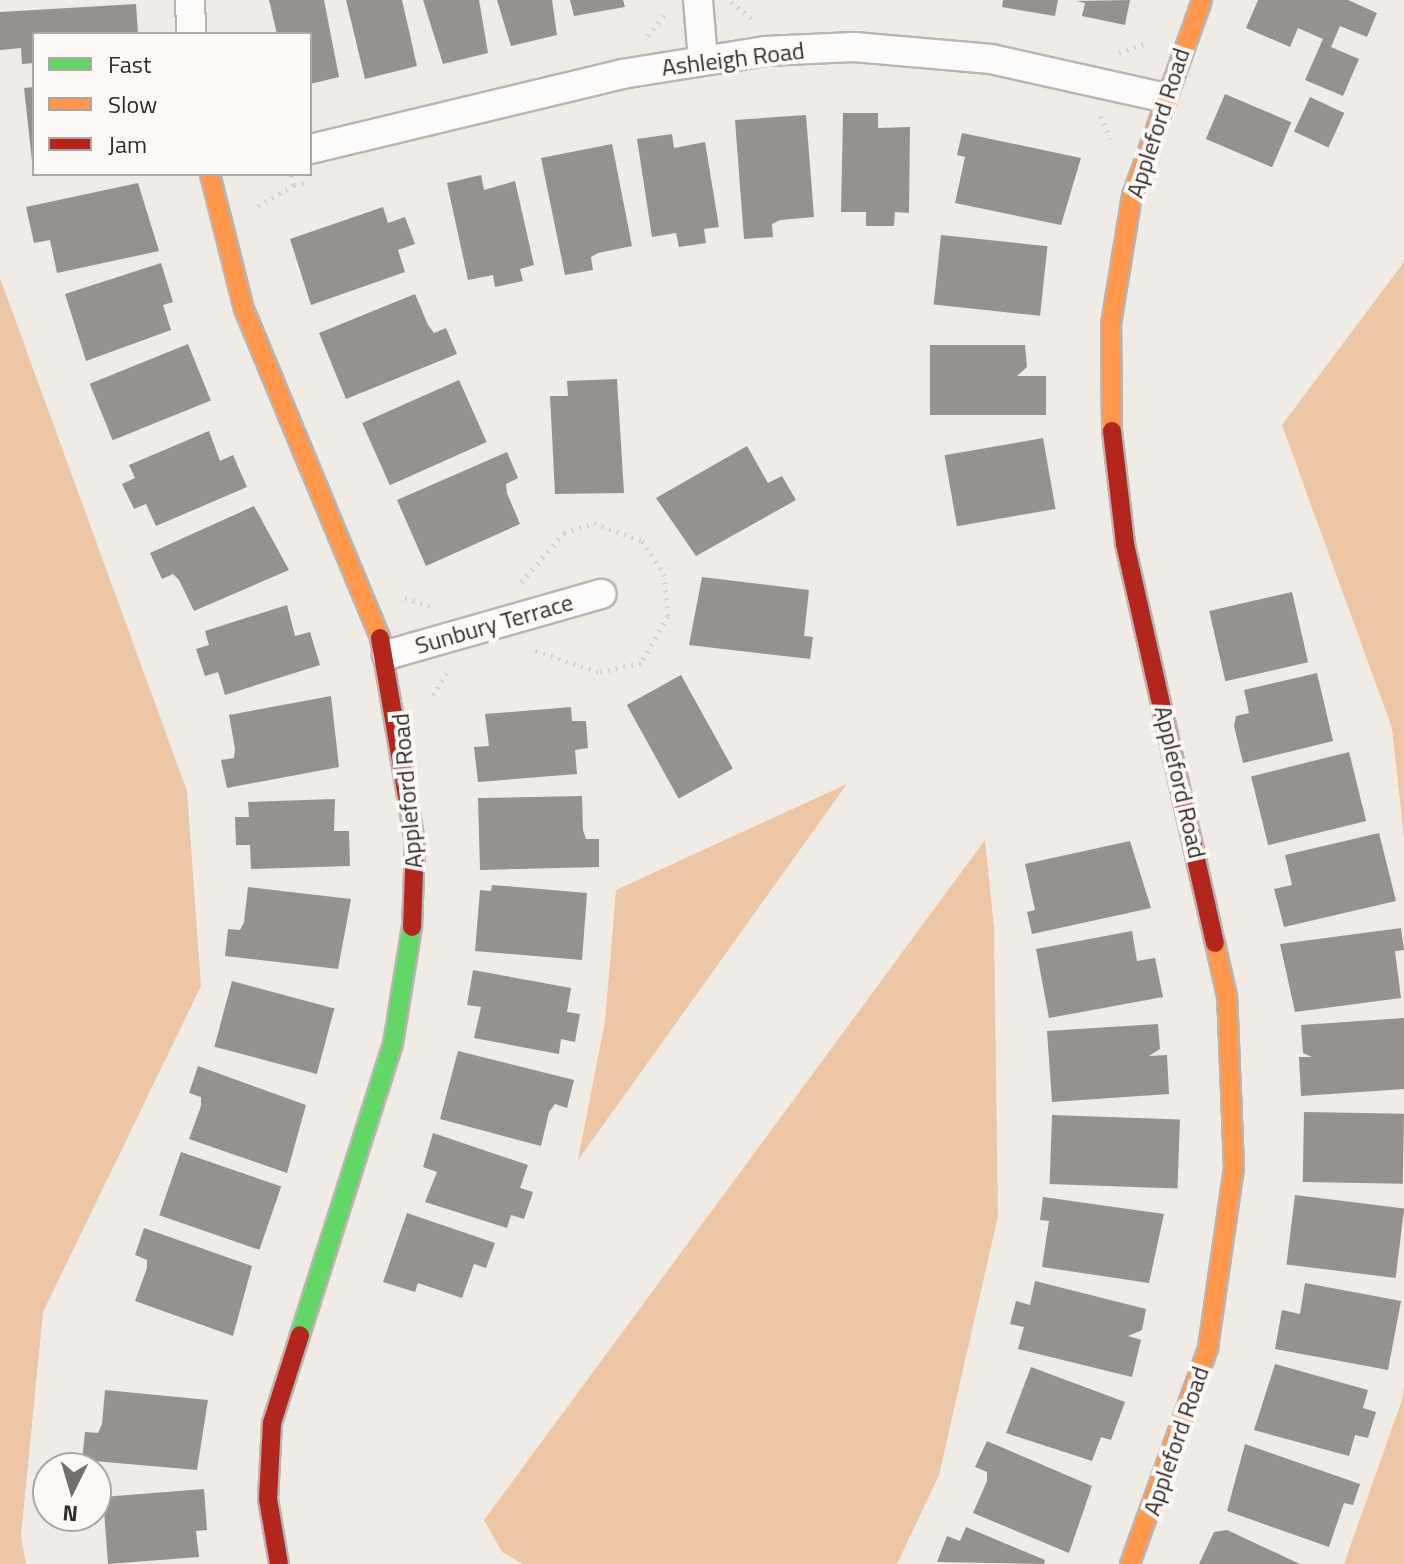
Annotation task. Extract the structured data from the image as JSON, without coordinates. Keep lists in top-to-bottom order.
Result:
{
  "streets": {
    "street": ["Ashleigh Road", "Appleford Road", "Sunbury Terrace"]
  },
  "crossings": [
    ["Ashleigh Road", "Appleford Road"],
    ["Appleford Road", "Sunbury Terrace"]
  ],
  "legend": ["Fast", "Slow", "Jam"],
  "north": "bottom"
}
